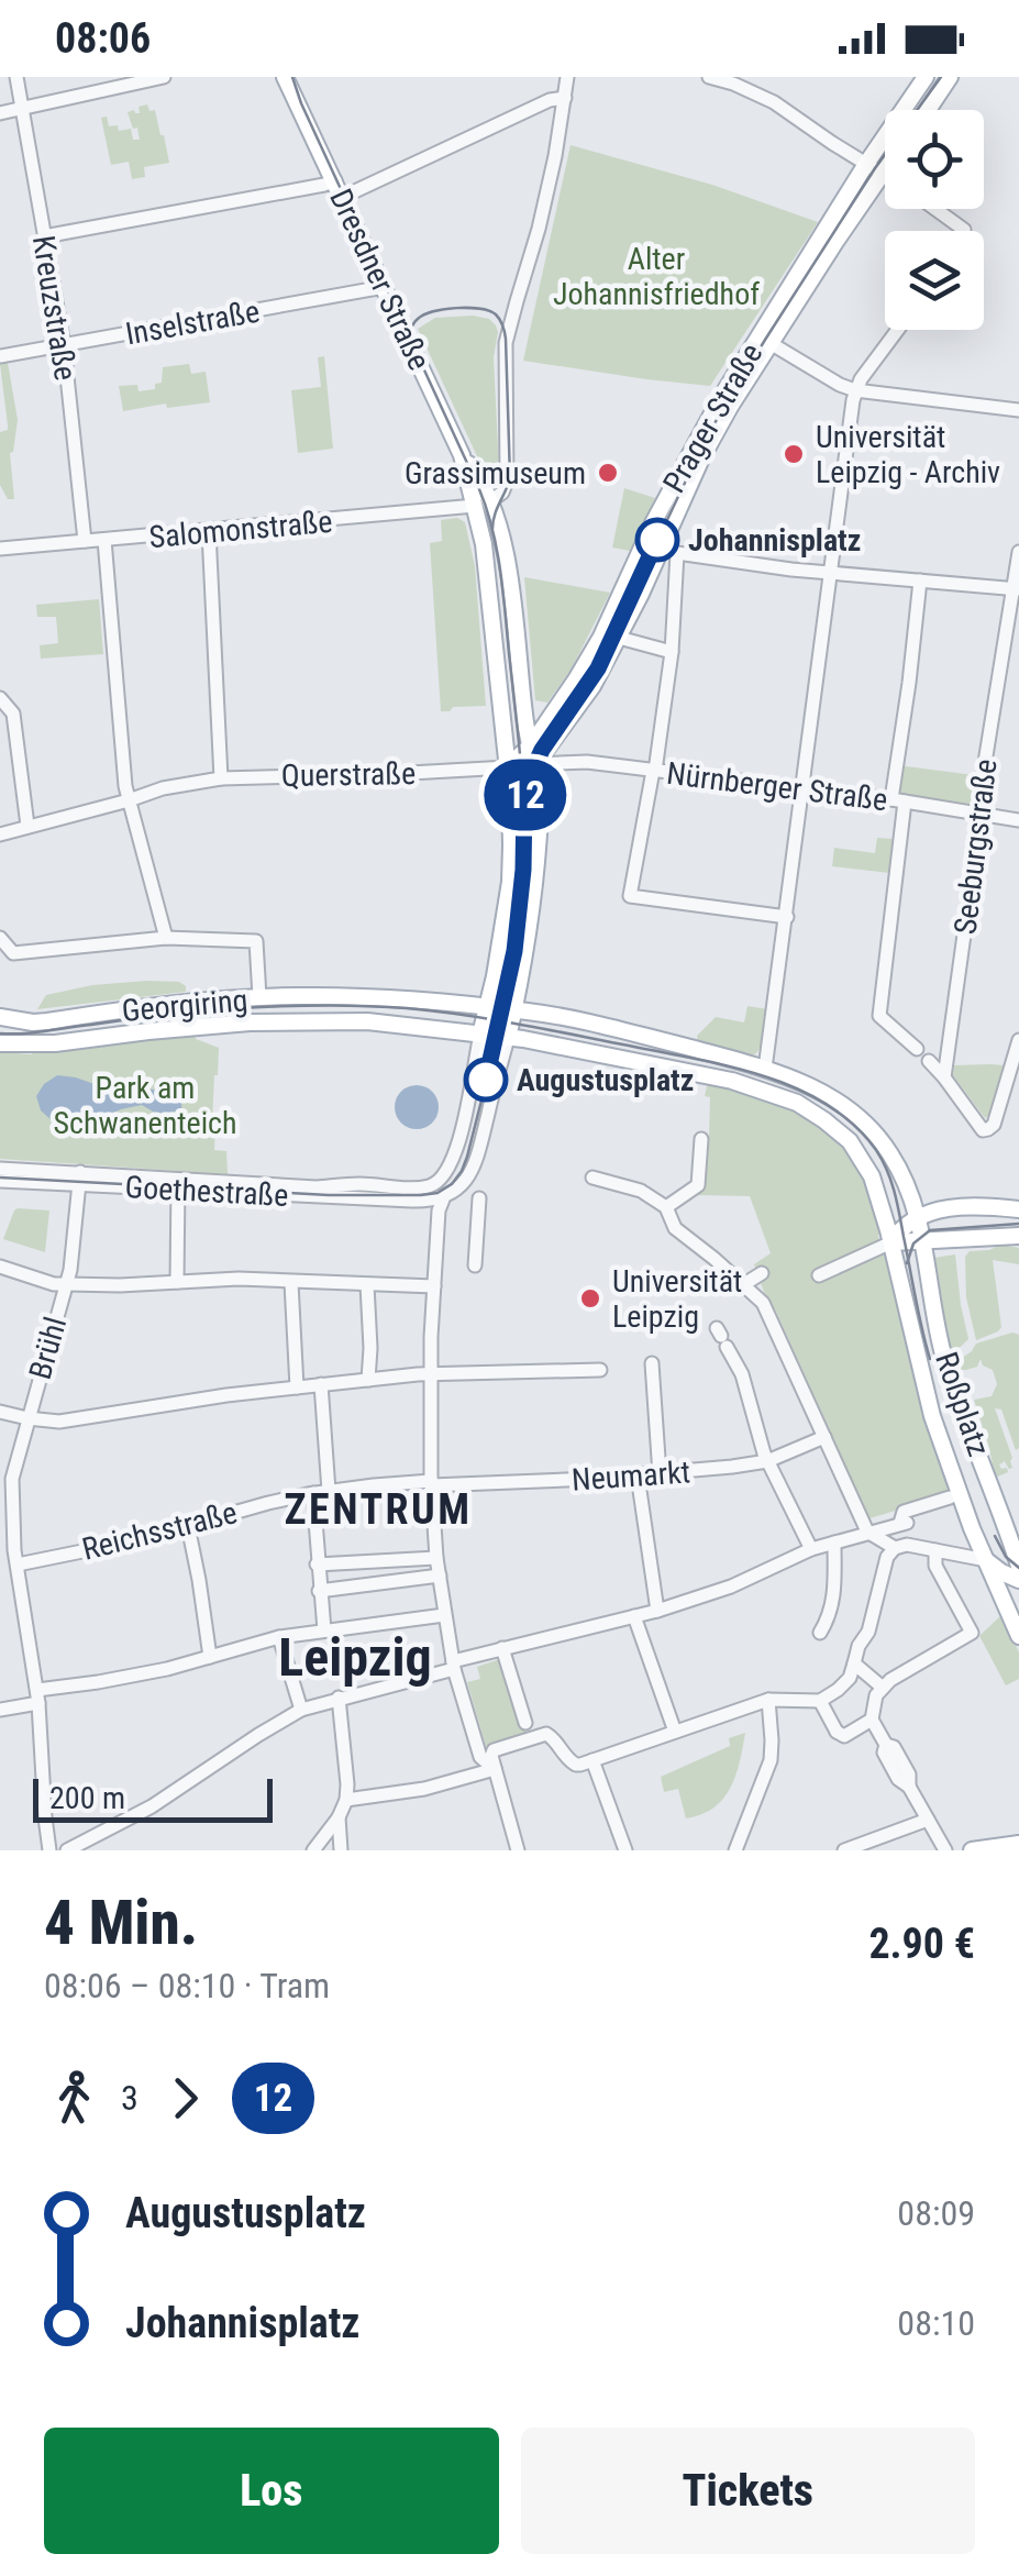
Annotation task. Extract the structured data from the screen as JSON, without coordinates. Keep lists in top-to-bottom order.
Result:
{
  "streets": {
    "main road": [
      "Dresdner Straße",
      "Prager Straße",
      "Querstraße",
      "Georgiring",
      "Roßplatz"
    ],
    "street": [
      "Kreuzstraße",
      "Inselstraße",
      "Salomonstraße",
      "Nürnberger Straße",
      "Seeburgstraße",
      "Goethestraße",
      "Brühl",
      "Neumarkt",
      "Reichsstraße"
    ]
  },
  "crossings": [
    ["Dresdner Straße", "Inselstraße"],
    ["Dresdner Straße", "Salomonstraße"],
    ["Kreuzstraße", "Inselstraße"],
    ["Kreuzstraße", "Salomonstraße"],
    ["Querstraße", "Nürnberger Straße"],
    ["Nürnberger Straße", "Seeburgstraße"],
    ["Georgiring", "Goethestraße"],
    ["Goethestraße", "Brühl"],
    ["Goethestraße", "Roßplatz"],
    ["Brühl", "Reichsstraße"],
    ["Neumarkt", "Reichsstraße"]
  ],
  "districts": ["ZENTRUM", "Leipzig"],
  "parks": ["Alter Johannisfriedhof", "Park am Schwanenteich"],
  "places": [
    "Universität Leipzig - Archiv",
    "Grassimuseum",
    "Johannisplatz",
    "Augustusplatz",
    "Universität Leipzig"
  ],
  "lines": ["tram line 12"],
  "scale_bar": "200 m",
  "page": {
    "status": "08:06",
    "on_map": "12",
    "scale": "200 m",
    "heading": ["4 Min.", "08:06 – 08:10 · Tram", "2.90 €"],
    "legs": ["3", "12"],
    "list": [
      {
        "name": "Augustusplatz",
        "value": "08:09"
      },
      {
        "name": "Johannisplatz",
        "value": "08:10"
      }
    ],
    "buttons": ["Los", "Tickets"]
  }
}
